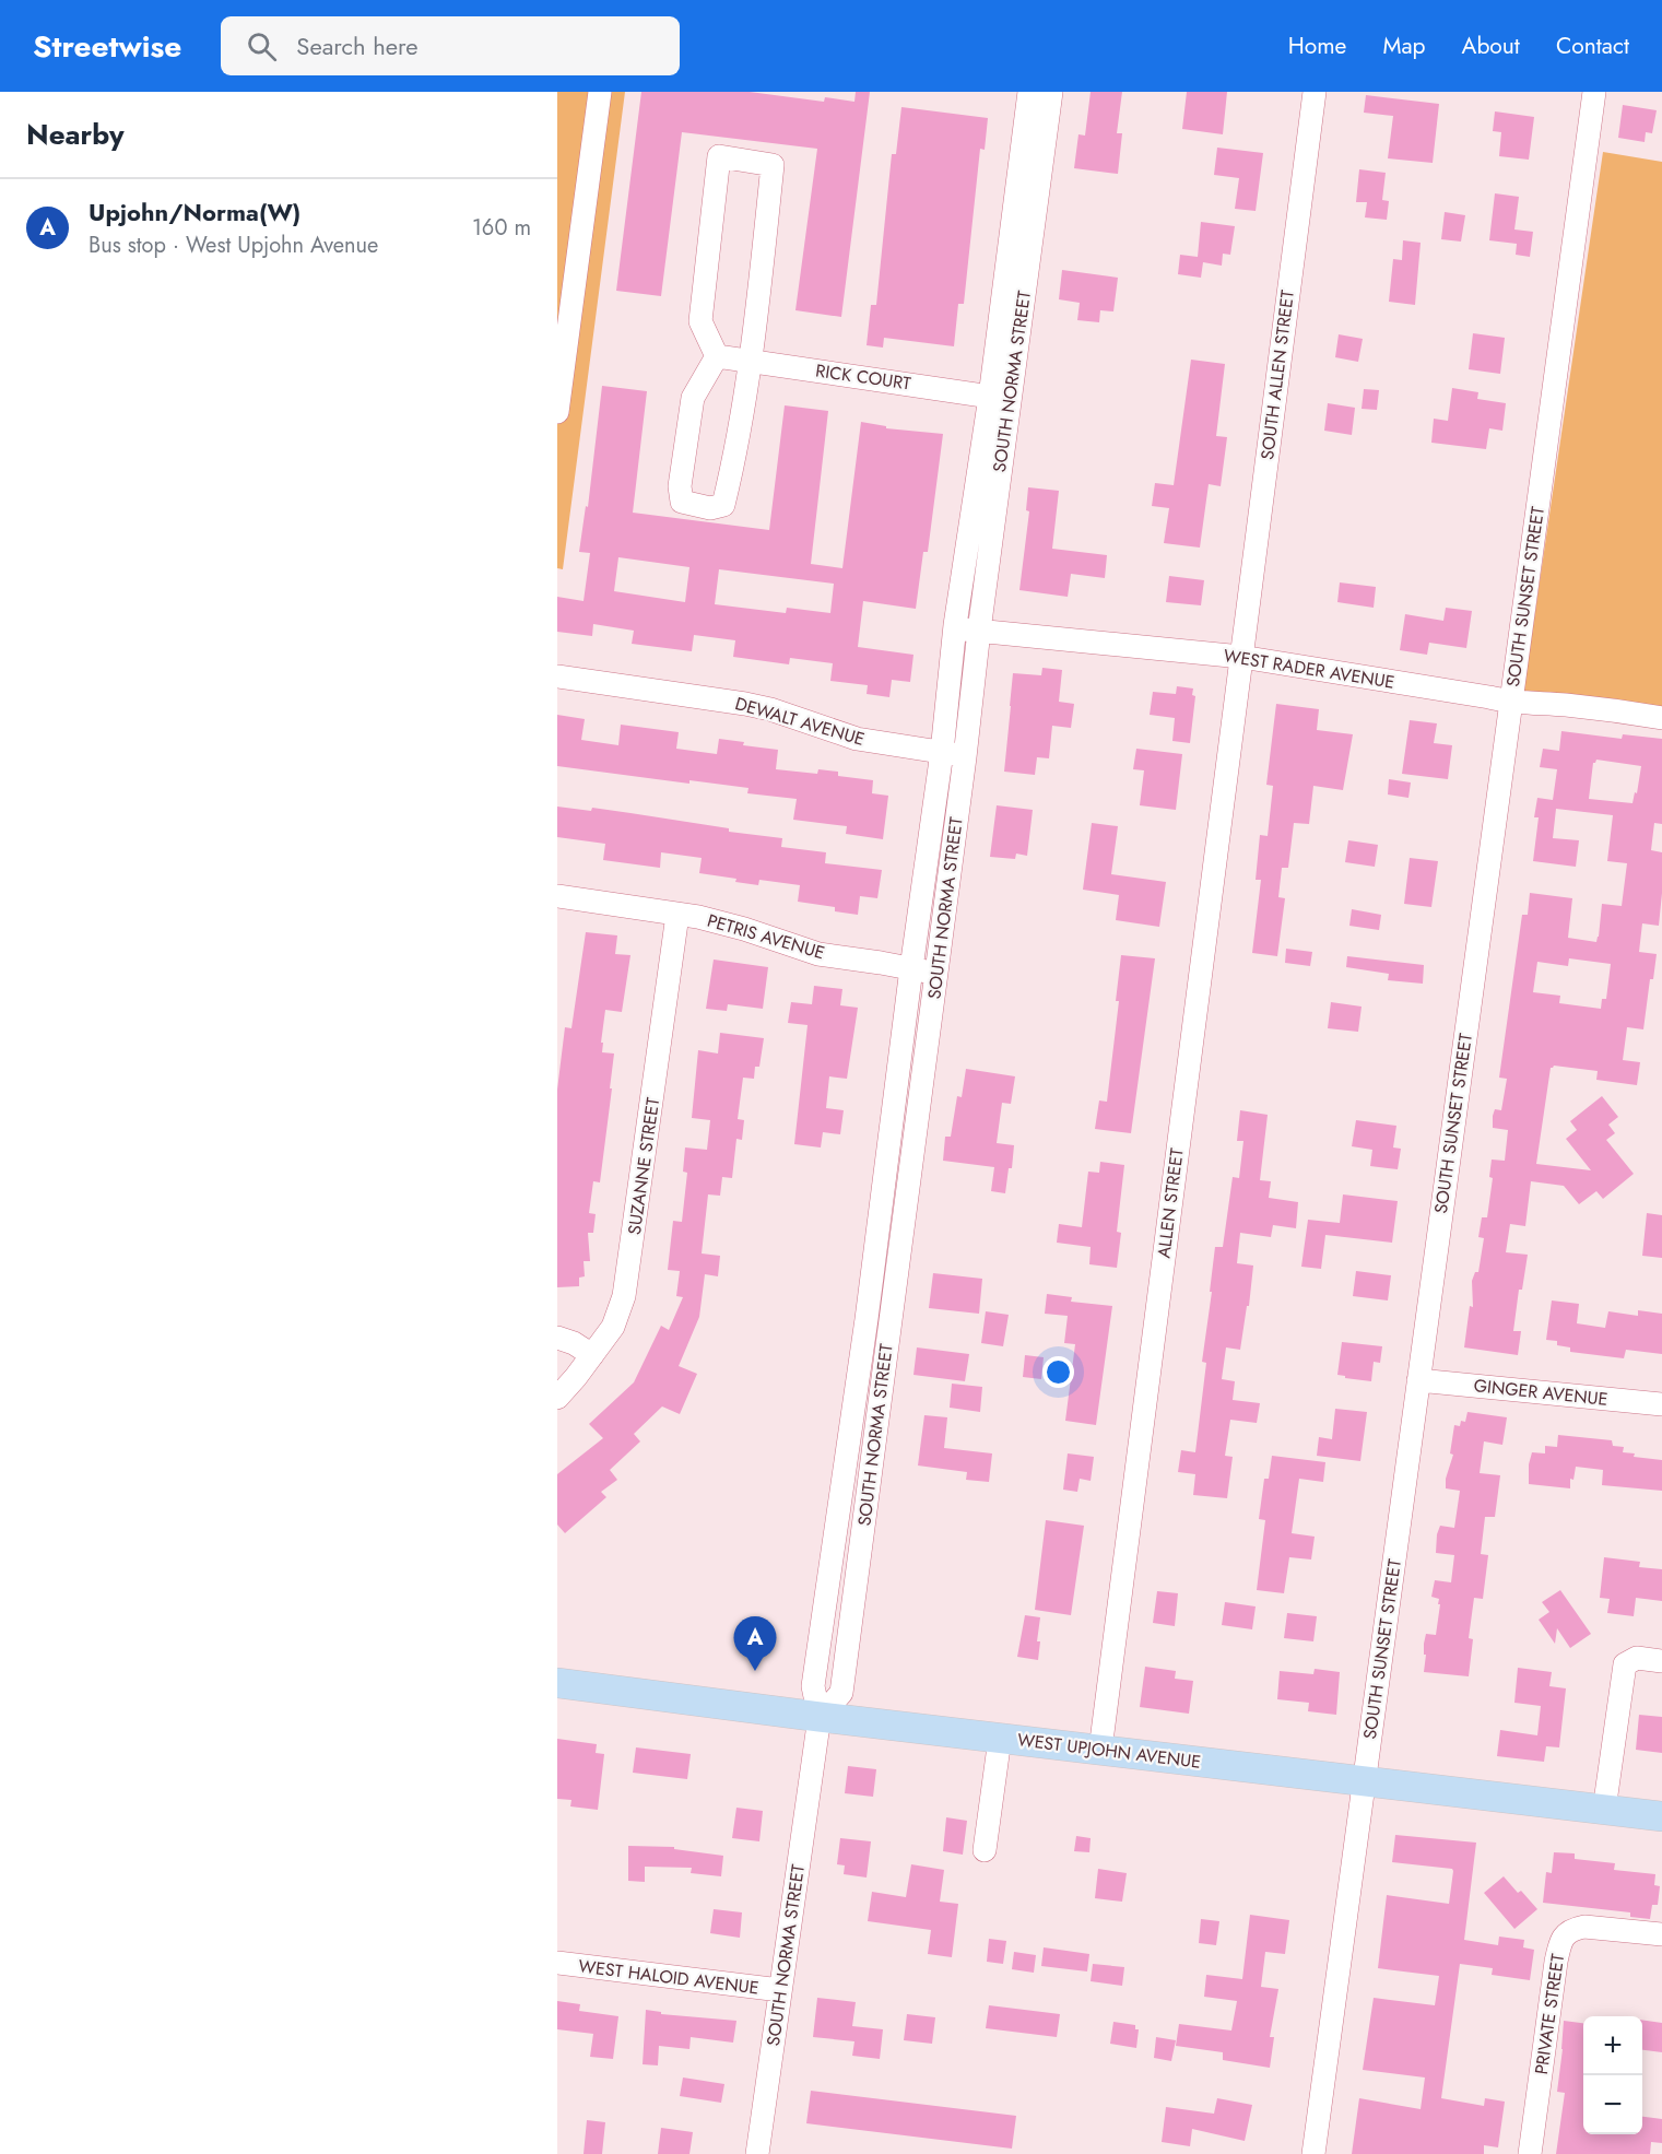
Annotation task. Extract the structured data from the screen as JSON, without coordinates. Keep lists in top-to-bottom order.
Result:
{
  "streets": {
    "main road": ["WEST UPJOHN AVENUE"],
    "street": [
      "SOUTH ALLEN STREET",
      "RICK COURT",
      "SOUTH NORMA STREET",
      "SOUTH SUNSET STREET",
      "WEST RADER AVENUE",
      "DEWALT AVENUE",
      "PETRIS AVENUE",
      "SUZANNE STREET",
      "ALLEN STREET",
      "GINGER AVENUE",
      "WEST HALOID AVENUE",
      "PRIVATE STREET"
    ]
  },
  "crossings": [
    ["SOUTH ALLEN STREET", "WEST RADER AVENUE"],
    ["SOUTH ALLEN STREET", "ALLEN STREET"],
    ["RICK COURT", "SOUTH NORMA STREET"],
    ["SOUTH NORMA STREET", "WEST RADER AVENUE"],
    ["SOUTH NORMA STREET", "DEWALT AVENUE"],
    ["SOUTH NORMA STREET", "PETRIS AVENUE"],
    ["SOUTH NORMA STREET", "WEST UPJOHN AVENUE"],
    ["SOUTH NORMA STREET", "WEST HALOID AVENUE"],
    ["SOUTH SUNSET STREET", "WEST RADER AVENUE"],
    ["SOUTH SUNSET STREET", "GINGER AVENUE"],
    ["SOUTH SUNSET STREET", "WEST UPJOHN AVENUE"],
    ["WEST RADER AVENUE", "ALLEN STREET"],
    ["PETRIS AVENUE", "SUZANNE STREET"],
    ["ALLEN STREET", "WEST UPJOHN AVENUE"]
  ],
  "page": {
    "header": "Streetwise",
    "search": "Search here",
    "nav": [
      "Home",
      "Map",
      "About",
      "Contact"
    ],
    "heading": "Nearby",
    "list": [
      {
        "mark": "A",
        "name": "Upjohn/Norma(W)",
        "note": "Bus stop · West Upjohn Avenue",
        "value": "160 m"
      }
    ],
    "pins": "A",
    "map_buttons": ["+", "−"]
  }
}
